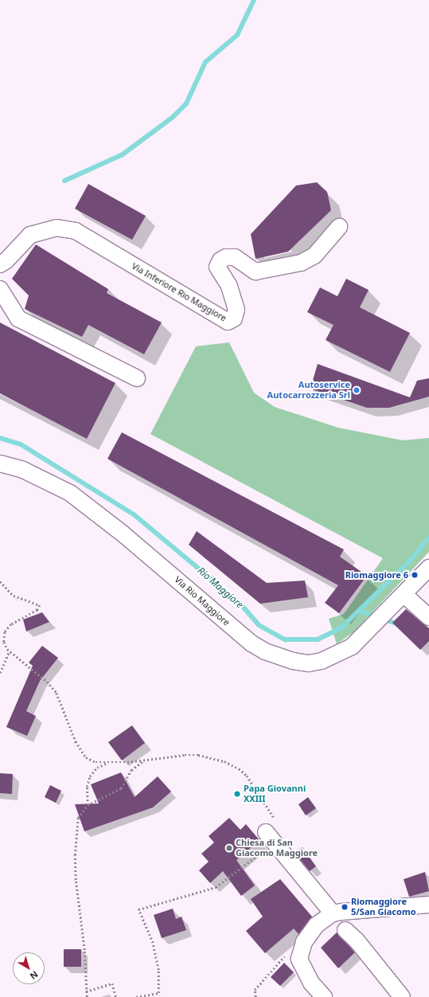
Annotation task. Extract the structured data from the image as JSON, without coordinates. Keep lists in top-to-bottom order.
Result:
{
  "streets": {
    "street": ["Via Inferiore Rio Maggiore", "Via Rio Maggiore"]
  },
  "water": ["Rio Maggiore"],
  "places": [
    "Autoservice Autocarrozzeria Srl",
    "Riomaggiore 6",
    "Papa Giovanni XXIII",
    "Chiesa di San Giacomo Maggiore",
    "Riomaggiore 5/San Giacomo"
  ],
  "north": "bottom right"
}
